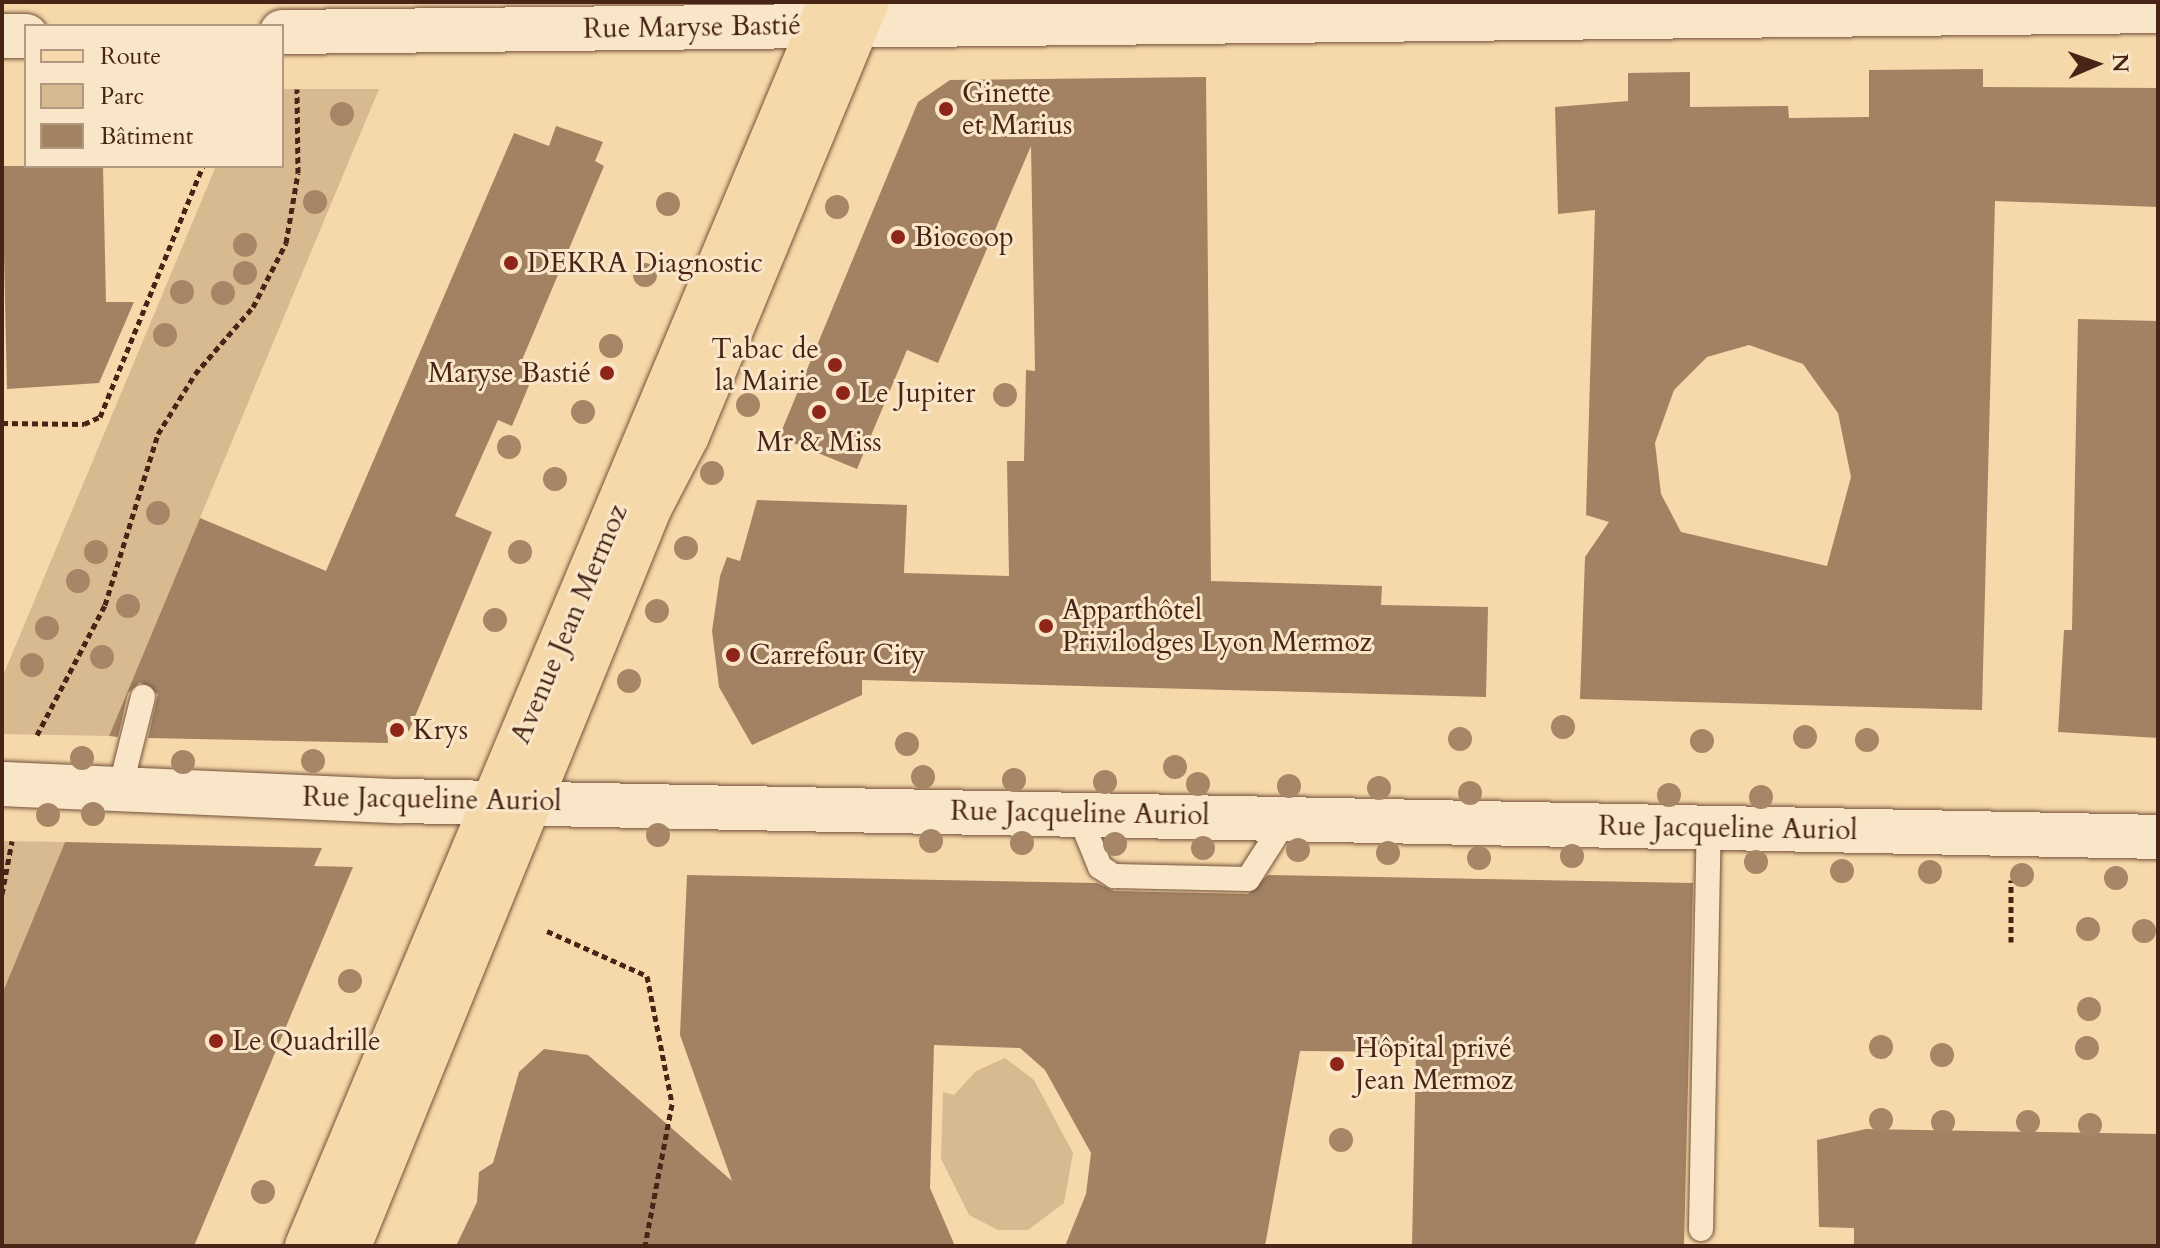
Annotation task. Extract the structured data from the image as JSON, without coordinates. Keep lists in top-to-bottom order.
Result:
{
  "streets": {
    "main road": ["Avenue Jean Mermoz"],
    "street": ["Rue Maryse Bastié", "Rue Jacqueline Auriol"]
  },
  "crossings": [
    ["Rue Maryse Bastié", "Avenue Jean Mermoz"],
    ["Avenue Jean Mermoz", "Rue Jacqueline Auriol"]
  ],
  "places": [
    "Ginette et Marius",
    "Biocoop",
    "DEKRA Diagnostic",
    "Tabac de la Mairie",
    "Maryse Bastié",
    "Le Jupiter",
    "Mr & Miss",
    "Apparthôtel Privilodges Lyon Mermoz",
    "Carrefour City",
    "Krys",
    "Le Quadrille",
    "Hôpital privé Jean Mermoz"
  ],
  "legend": ["Route", "Parc", "Bâtiment"],
  "north": "right"
}
